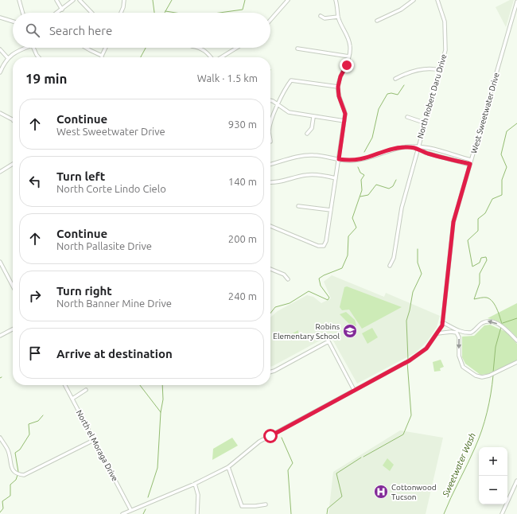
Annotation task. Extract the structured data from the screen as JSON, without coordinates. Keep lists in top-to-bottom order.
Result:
{
  "streets": {
    "street": ["North Robert Daru Drive", "West Sweetwater Drive", "North el Moraga Drive"]
  },
  "crossings": [
    ["West Sweetwater Drive", "North el Moraga Drive"]
  ],
  "water": ["Sweetwater Wash"],
  "places": {
    "school or university": ["Robins Elementary School"],
    "hospital": ["Cottonwood Tucson"]
  },
  "page": {
    "search": "Search here",
    "heading": ["19 min", "Walk · 1.5 km"],
    "list": [
      ["Continue", "West Sweetwater Drive", "930 m"],
      ["Turn left", "North Corte Lindo Cielo", "140 m"],
      ["Continue", "North Pallasite Drive", "200 m"],
      ["Turn right", "North Banner Mine Drive", "240 m"],
      "Arrive at destination"
    ],
    "map_buttons": ["+", "−"]
  }
}
